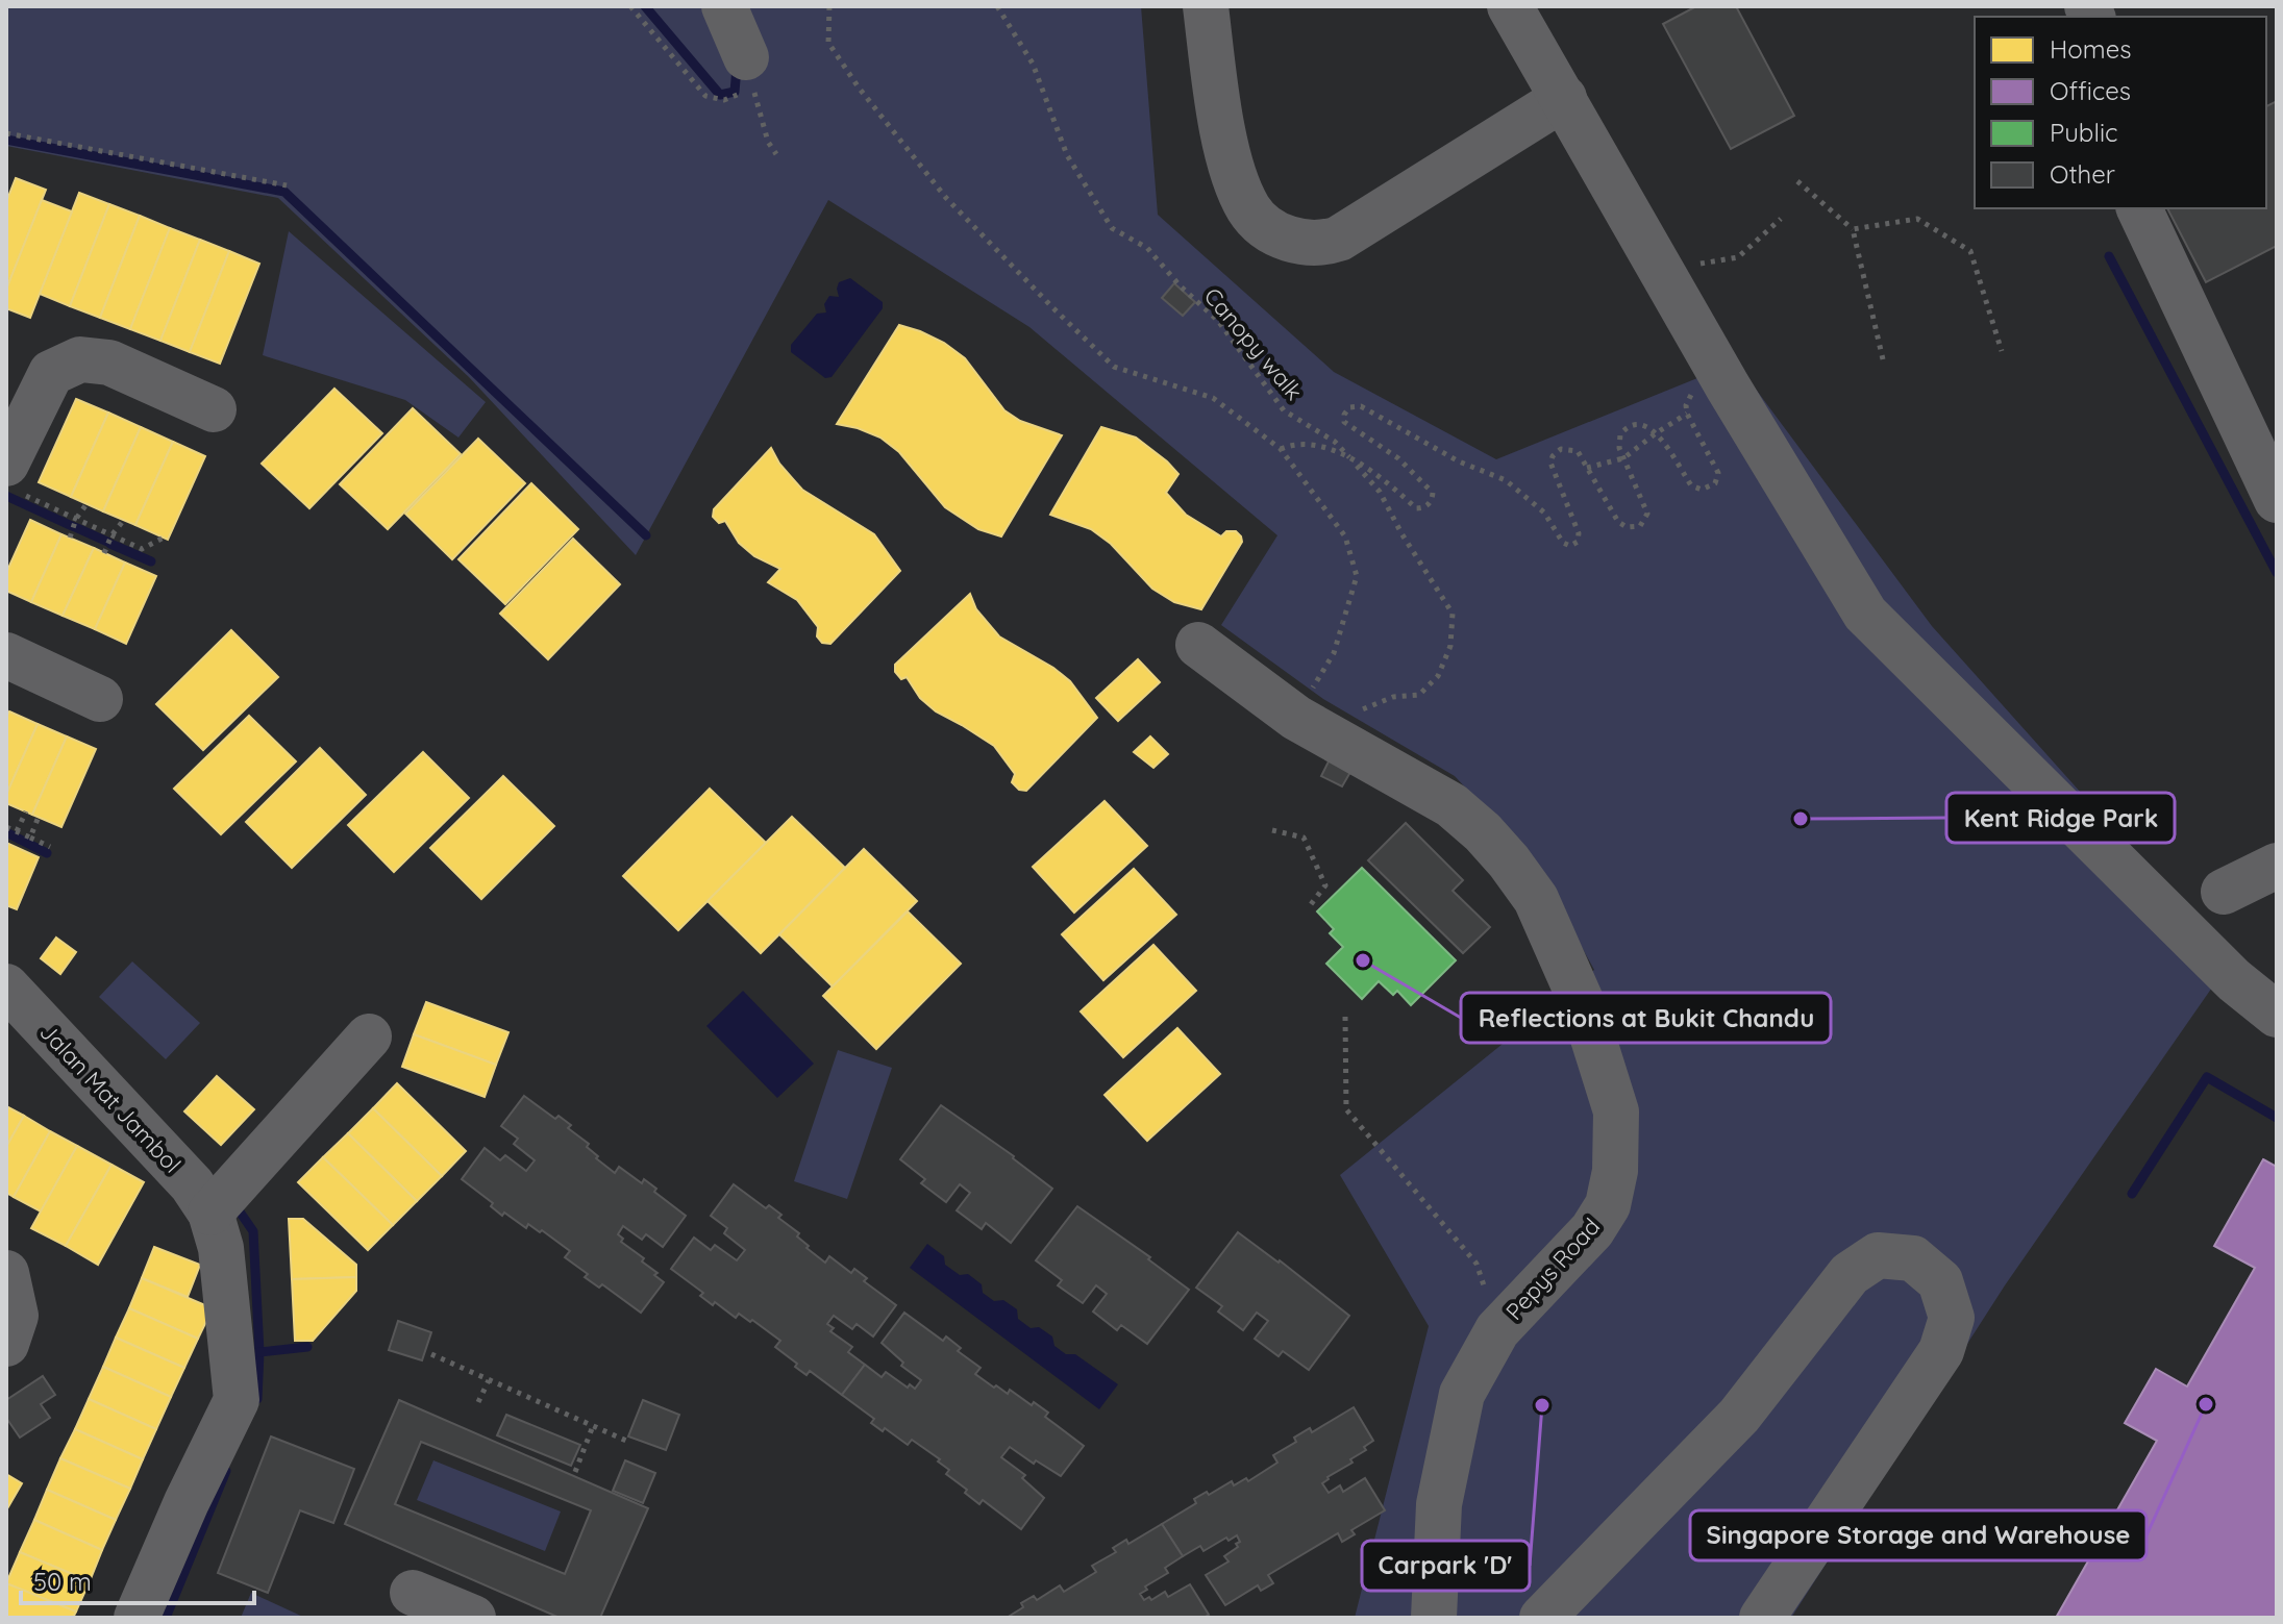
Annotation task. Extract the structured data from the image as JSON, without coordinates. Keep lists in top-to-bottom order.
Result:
{
  "streets": {
    "street": ["Jalan Mat Jambol", "Pepys Road"],
    "path": ["Canopy walk"]
  },
  "crossings": [
    ["Canopy walk", "Pepys Road"]
  ],
  "places": [
    "Kent Ridge Park",
    "Reflections at Bukit Chandu",
    "Singapore Storage and Warehouse",
    "Carpark 'D'"
  ],
  "legend": [
    "Homes",
    "Offices",
    "Public",
    "Other"
  ],
  "scale_bar": "50 m"
}
